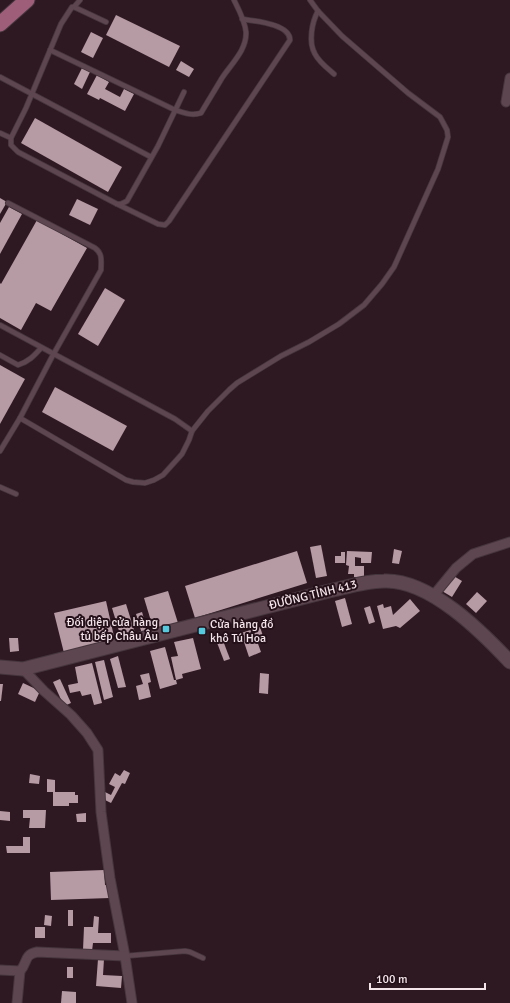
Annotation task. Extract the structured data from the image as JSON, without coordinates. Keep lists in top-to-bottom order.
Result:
{
  "streets": {
    "main road": ["ĐƯỜNG TỈNH 413"]
  },
  "places": {
    "transit": ["Đối diện cửa hàng tủ bếp Châu Âu", "Cửa hàng đồ khô Tú Hoa"]
  },
  "scale_bar": "100 m"
}
